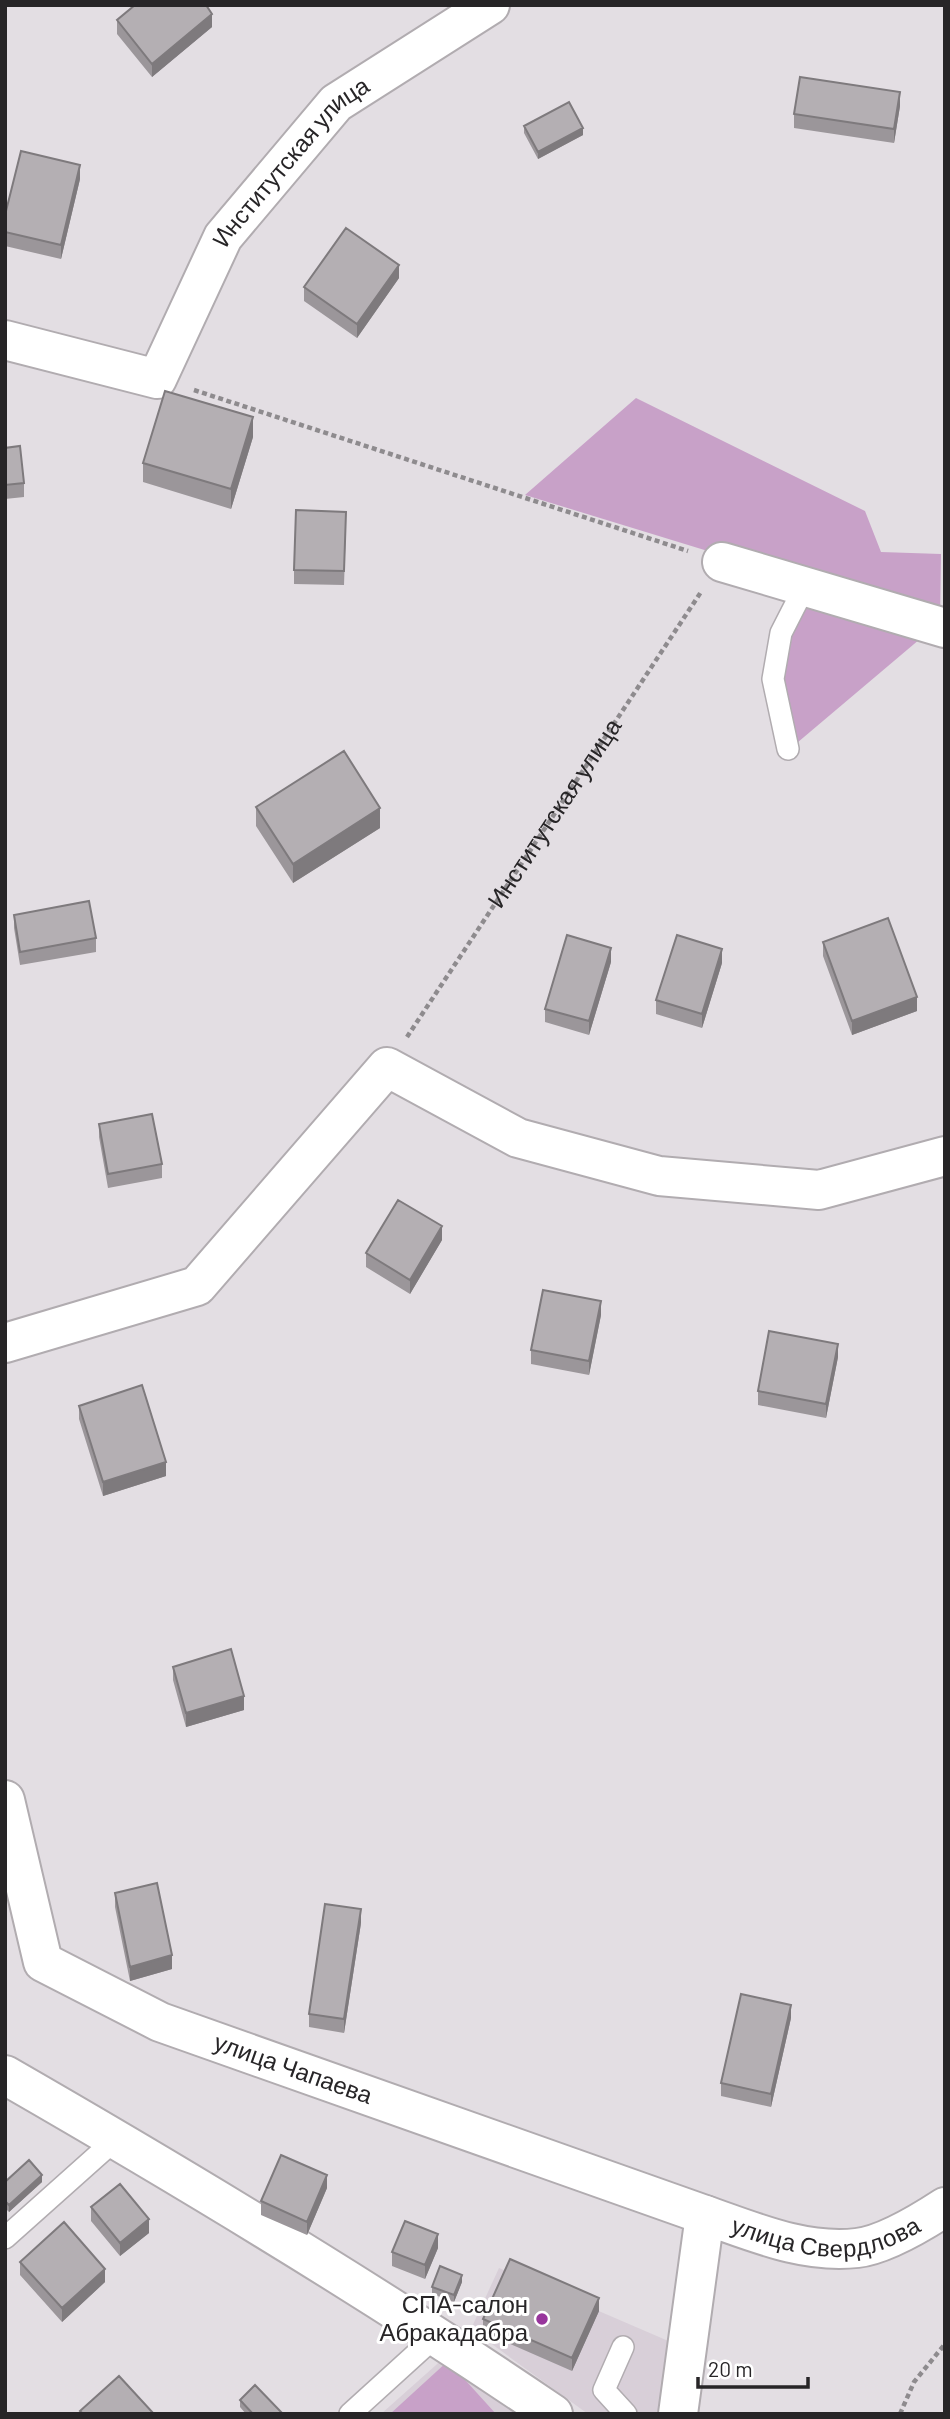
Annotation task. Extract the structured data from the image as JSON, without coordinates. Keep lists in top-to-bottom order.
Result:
{
  "streets": {
    "street": ["Институтская улица", "улица Чапаева", "улица Свердлова"]
  },
  "crossings": [
    ["улица Чапаева", "улица Свердлова"]
  ],
  "places": ["СПА-салон Абракадабра"],
  "scale_bar": "20 m"
}
